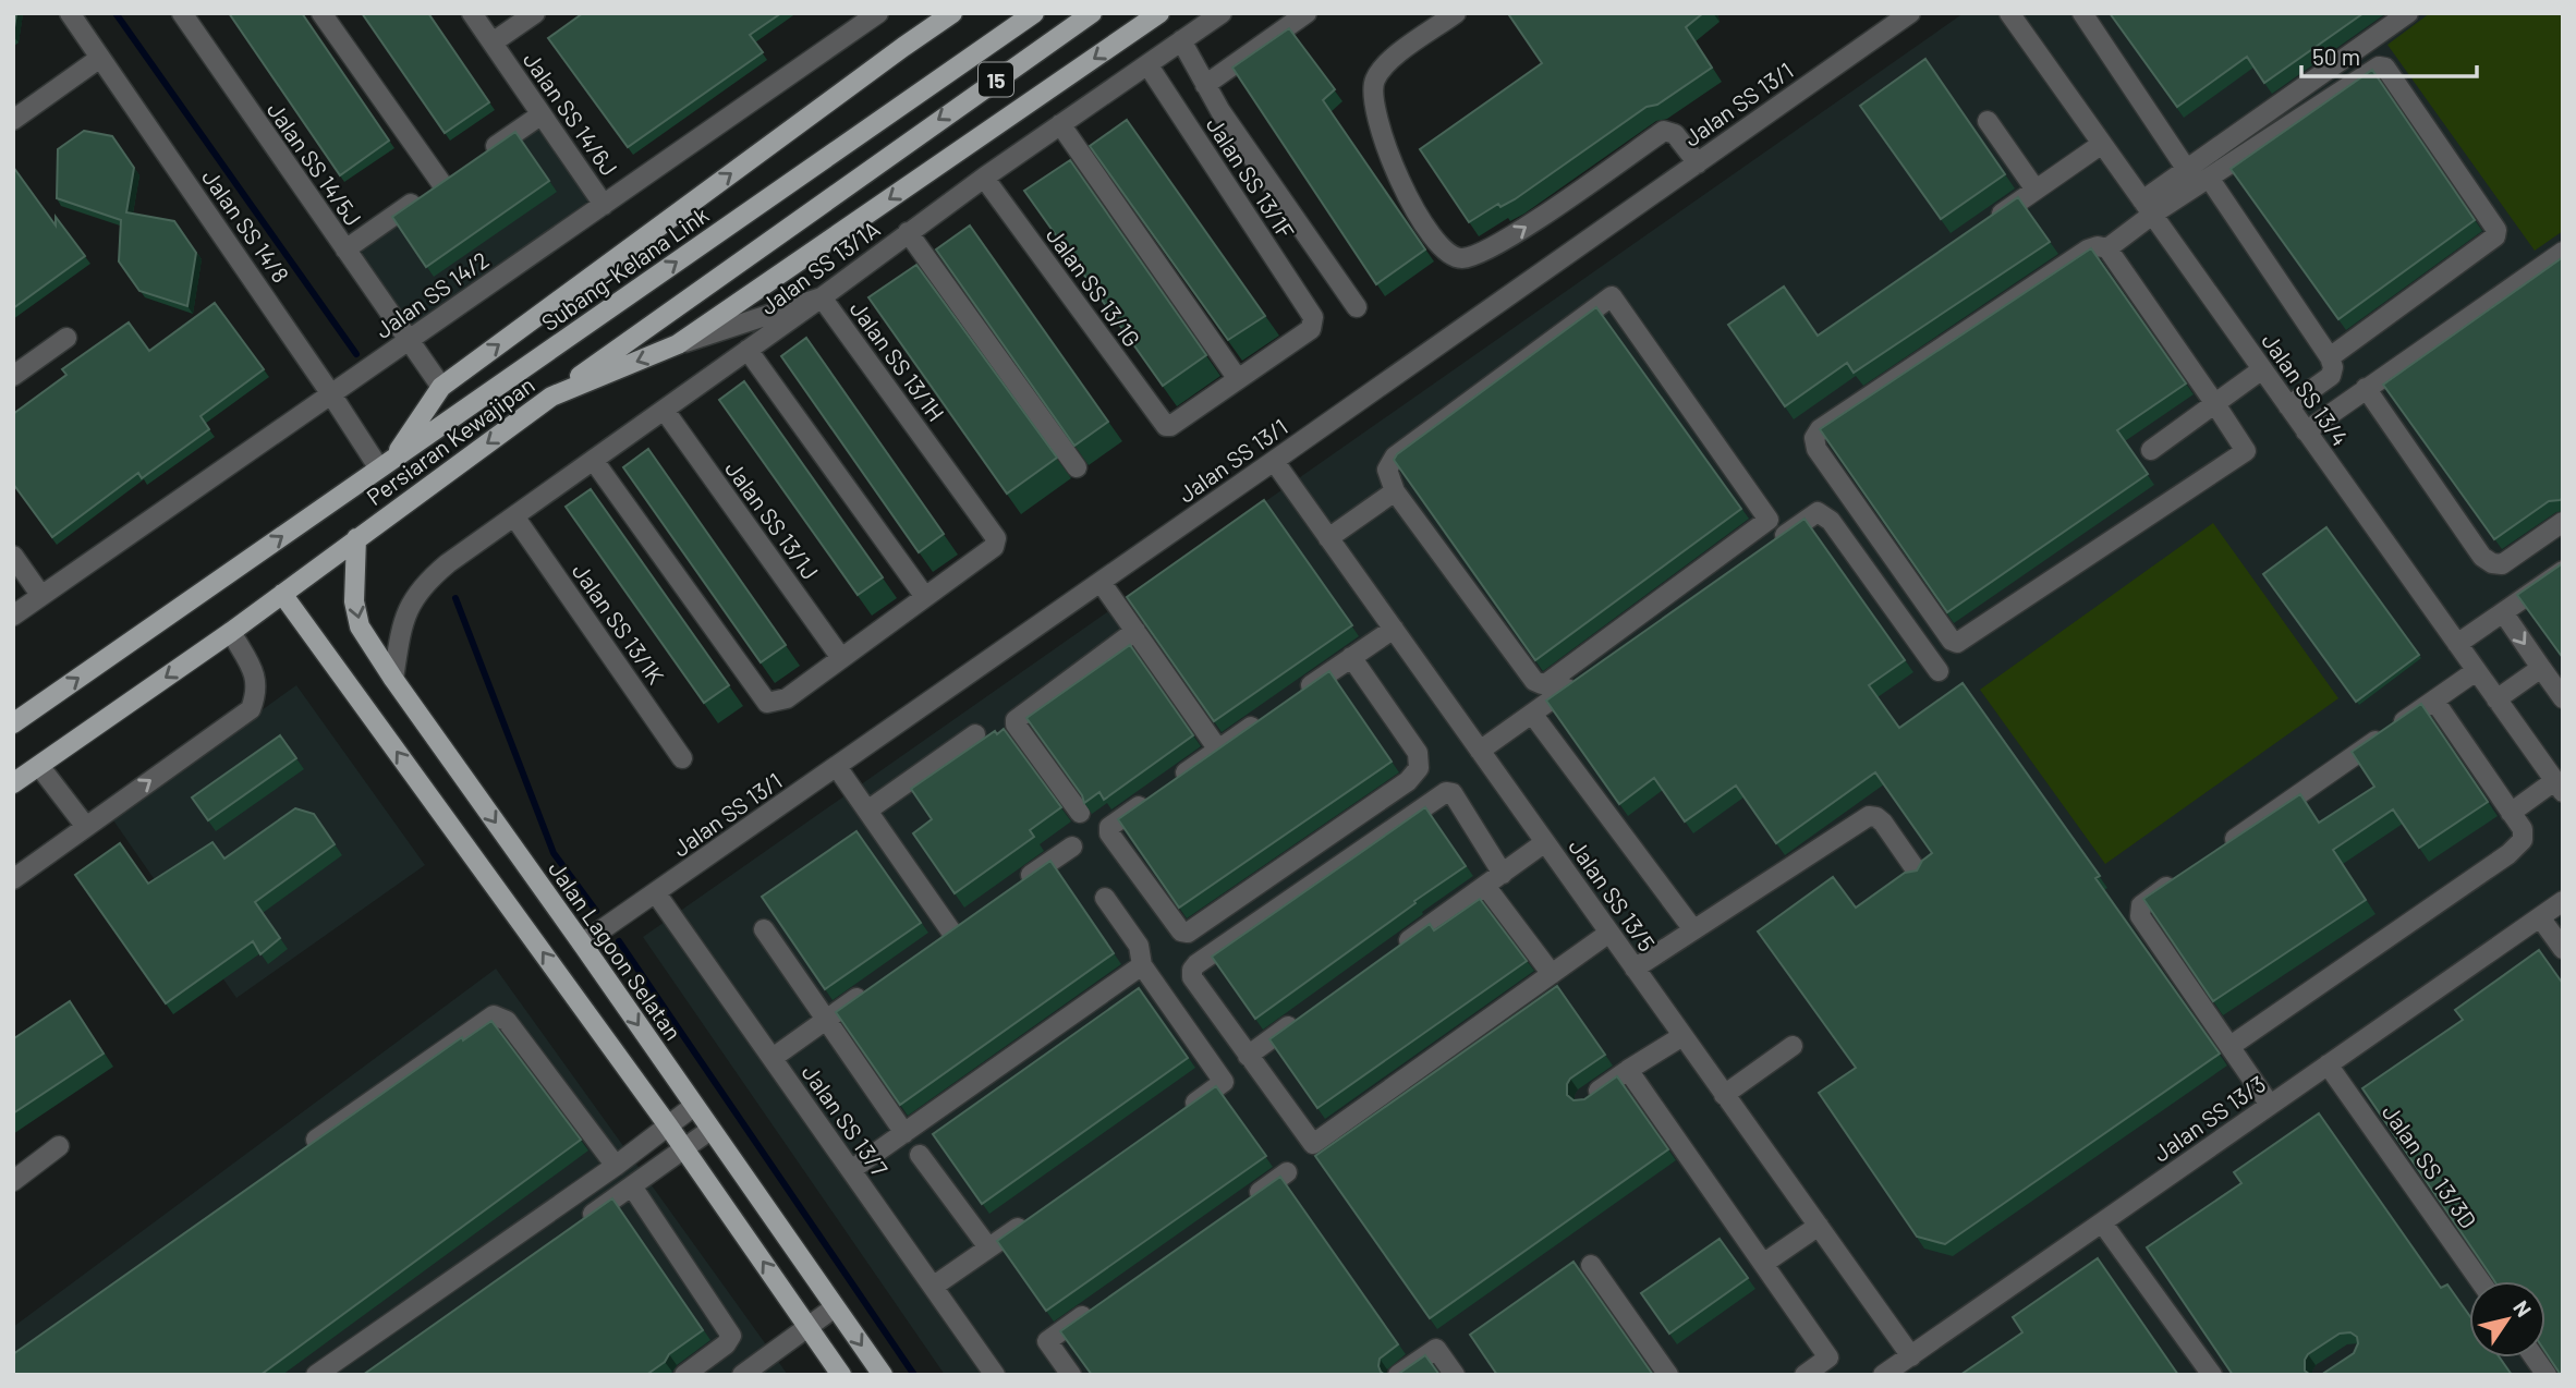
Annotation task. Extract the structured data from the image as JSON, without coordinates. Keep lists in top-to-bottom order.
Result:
{
  "streets": {
    "main road": [
      "15",
      "Subang-Kelana Link",
      "Persiaran Kewajipan",
      "Jalan Lagoon Selatan"
    ],
    "street": [
      "Jalan SS 13/1",
      "Jalan SS 14/6J",
      "Jalan SS 14/5J",
      "Jalan SS 13/1F",
      "Jalan SS 14/8",
      "Jalan SS 13/1A",
      "Jalan SS 13/1G",
      "Jalan SS 14/2",
      "Jalan SS 13/1H",
      "Jalan SS 13/4",
      "Jalan SS 13/1J",
      "Jalan SS 13/1K",
      "Jalan SS 13/5",
      "Jalan SS 13/3",
      "Jalan SS 13/7",
      "Jalan SS 13/3D"
    ]
  },
  "crossings": [
    ["15", "Persiaran Kewajipan"],
    ["Jalan SS 13/1", "Jalan SS 13/5"],
    ["Jalan SS 13/1", "Jalan Lagoon Selatan"],
    ["Jalan SS 13/1", "Jalan SS 13/7"],
    ["Jalan SS 14/6J", "Jalan SS 14/2"],
    ["Jalan SS 14/5J", "Jalan SS 14/2"],
    ["Jalan SS 14/5J", "Persiaran Kewajipan"],
    ["Jalan SS 13/1F", "Jalan SS 13/1A"],
    ["Jalan SS 13/1F", "Jalan SS 13/1G"],
    ["Jalan SS 14/8", "Subang-Kelana Link"],
    ["Jalan SS 14/8", "Jalan SS 14/2"],
    ["Jalan SS 14/8", "Persiaran Kewajipan"],
    ["Jalan SS 13/1A", "Jalan SS 13/1G"],
    ["Jalan SS 13/1A", "Jalan SS 13/1H"],
    ["Jalan SS 13/1A", "Jalan SS 13/1J"],
    ["Jalan SS 13/1A", "Jalan SS 13/1K"],
    ["Jalan SS 13/1A", "Jalan Lagoon Selatan"],
    ["Subang-Kelana Link", "Persiaran Kewajipan"],
    ["Jalan SS 13/1H", "Persiaran Kewajipan"],
    ["Persiaran Kewajipan", "Jalan Lagoon Selatan"],
    ["Jalan SS 13/5", "Jalan SS 13/3"],
    ["Jalan SS 13/3", "Jalan SS 13/3D"]
  ],
  "scale_bar": "50 m",
  "north": "top right"
}
